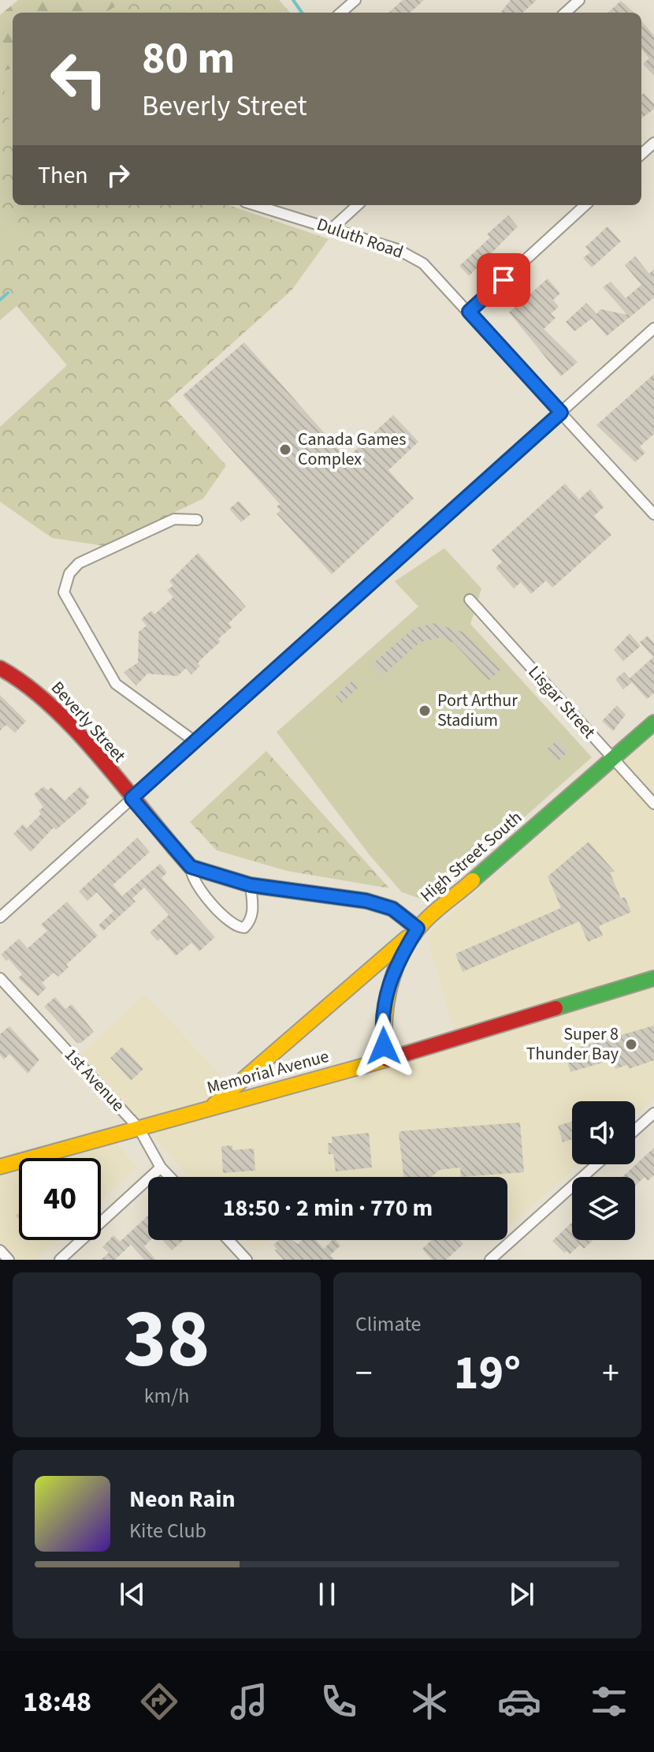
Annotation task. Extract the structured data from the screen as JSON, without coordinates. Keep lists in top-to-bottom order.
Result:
{
  "streets": {
    "street": [
      "Duluth Road",
      "Lisgar Street",
      "Beverly Street",
      "High Street South",
      "Memorial Avenue",
      "1st Avenue"
    ]
  },
  "crossings": [
    ["Lisgar Street", "High Street South"],
    ["High Street South", "Memorial Avenue"],
    ["Memorial Avenue", "1st Avenue"]
  ],
  "places": ["Canada Games Complex", "Port Arthur Stadium", "Super 8 Thunder Bay"],
  "page": {
    "turn": ["80 m", "Beverly Street"],
    "then": "Then",
    "limit": "40",
    "trip": "18:50 · 2 min · 770 m",
    "tile": [
      ["38", "km/h"],
      "Climate"
    ],
    "heat": ["−", "19°", "+"],
    "song": ["Neon Rain", "Kite Club"],
    "tabs": "18:48"
  }
}
